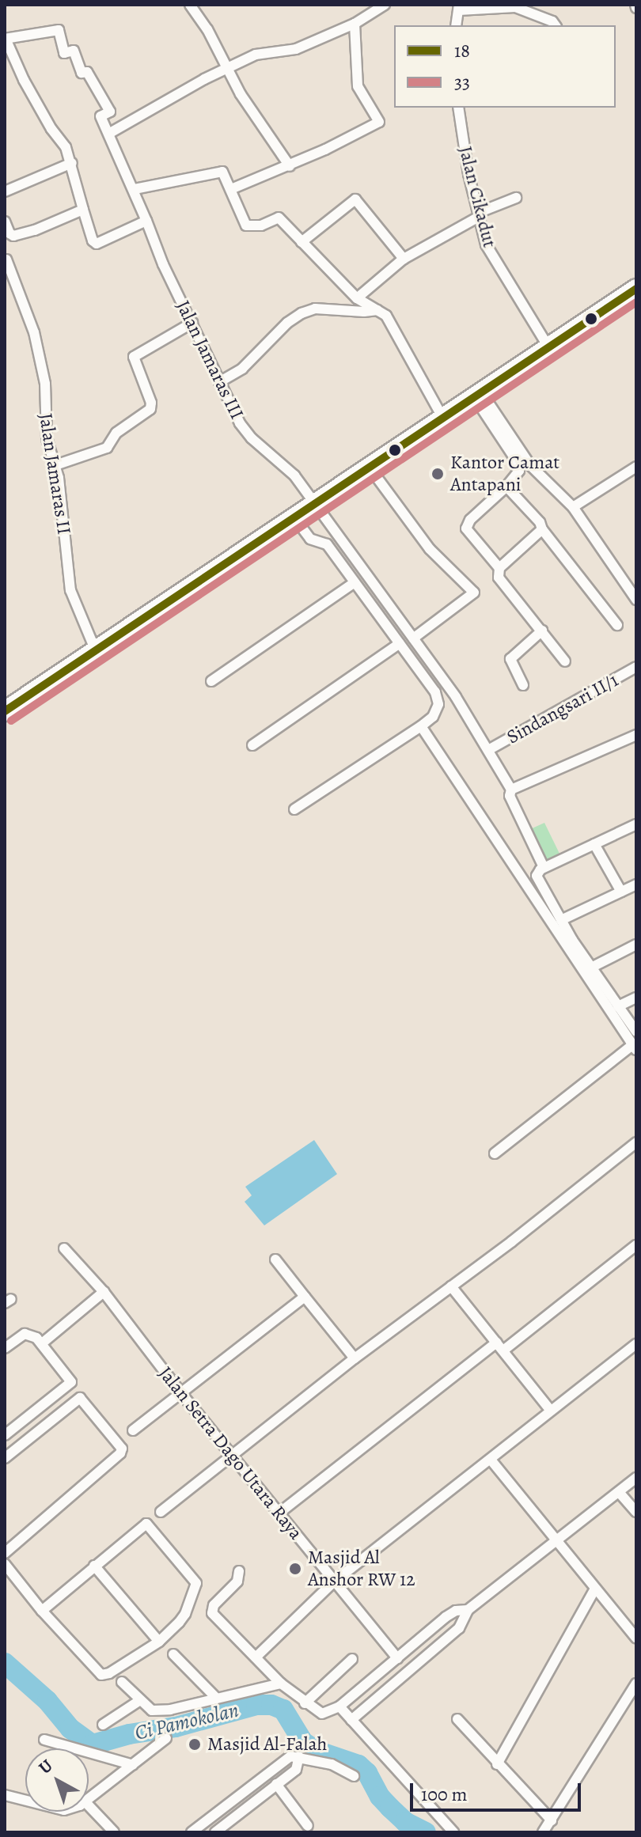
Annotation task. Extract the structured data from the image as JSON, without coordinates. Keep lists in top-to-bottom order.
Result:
{
  "streets": {
    "street": [
      "Jalan Cikadut",
      "Jalan Jamaras III",
      "Jalan Jamaras II",
      "Sindangsari II/1",
      "Jalan Setra Dago Utara Raya"
    ]
  },
  "crossings": [
    ["Jalan Jamaras III", "Sindangsari II/1"]
  ],
  "water": ["Ci Pamokolan"],
  "places": ["Kantor Camat Antapani", "Masjid Al Anshor RW 12", "Masjid Al-Falah"],
  "lines": ["transit line 18", "transit line 33"],
  "legend": ["18", "33"],
  "scale_bar": "100 m",
  "north": "top left"
}
